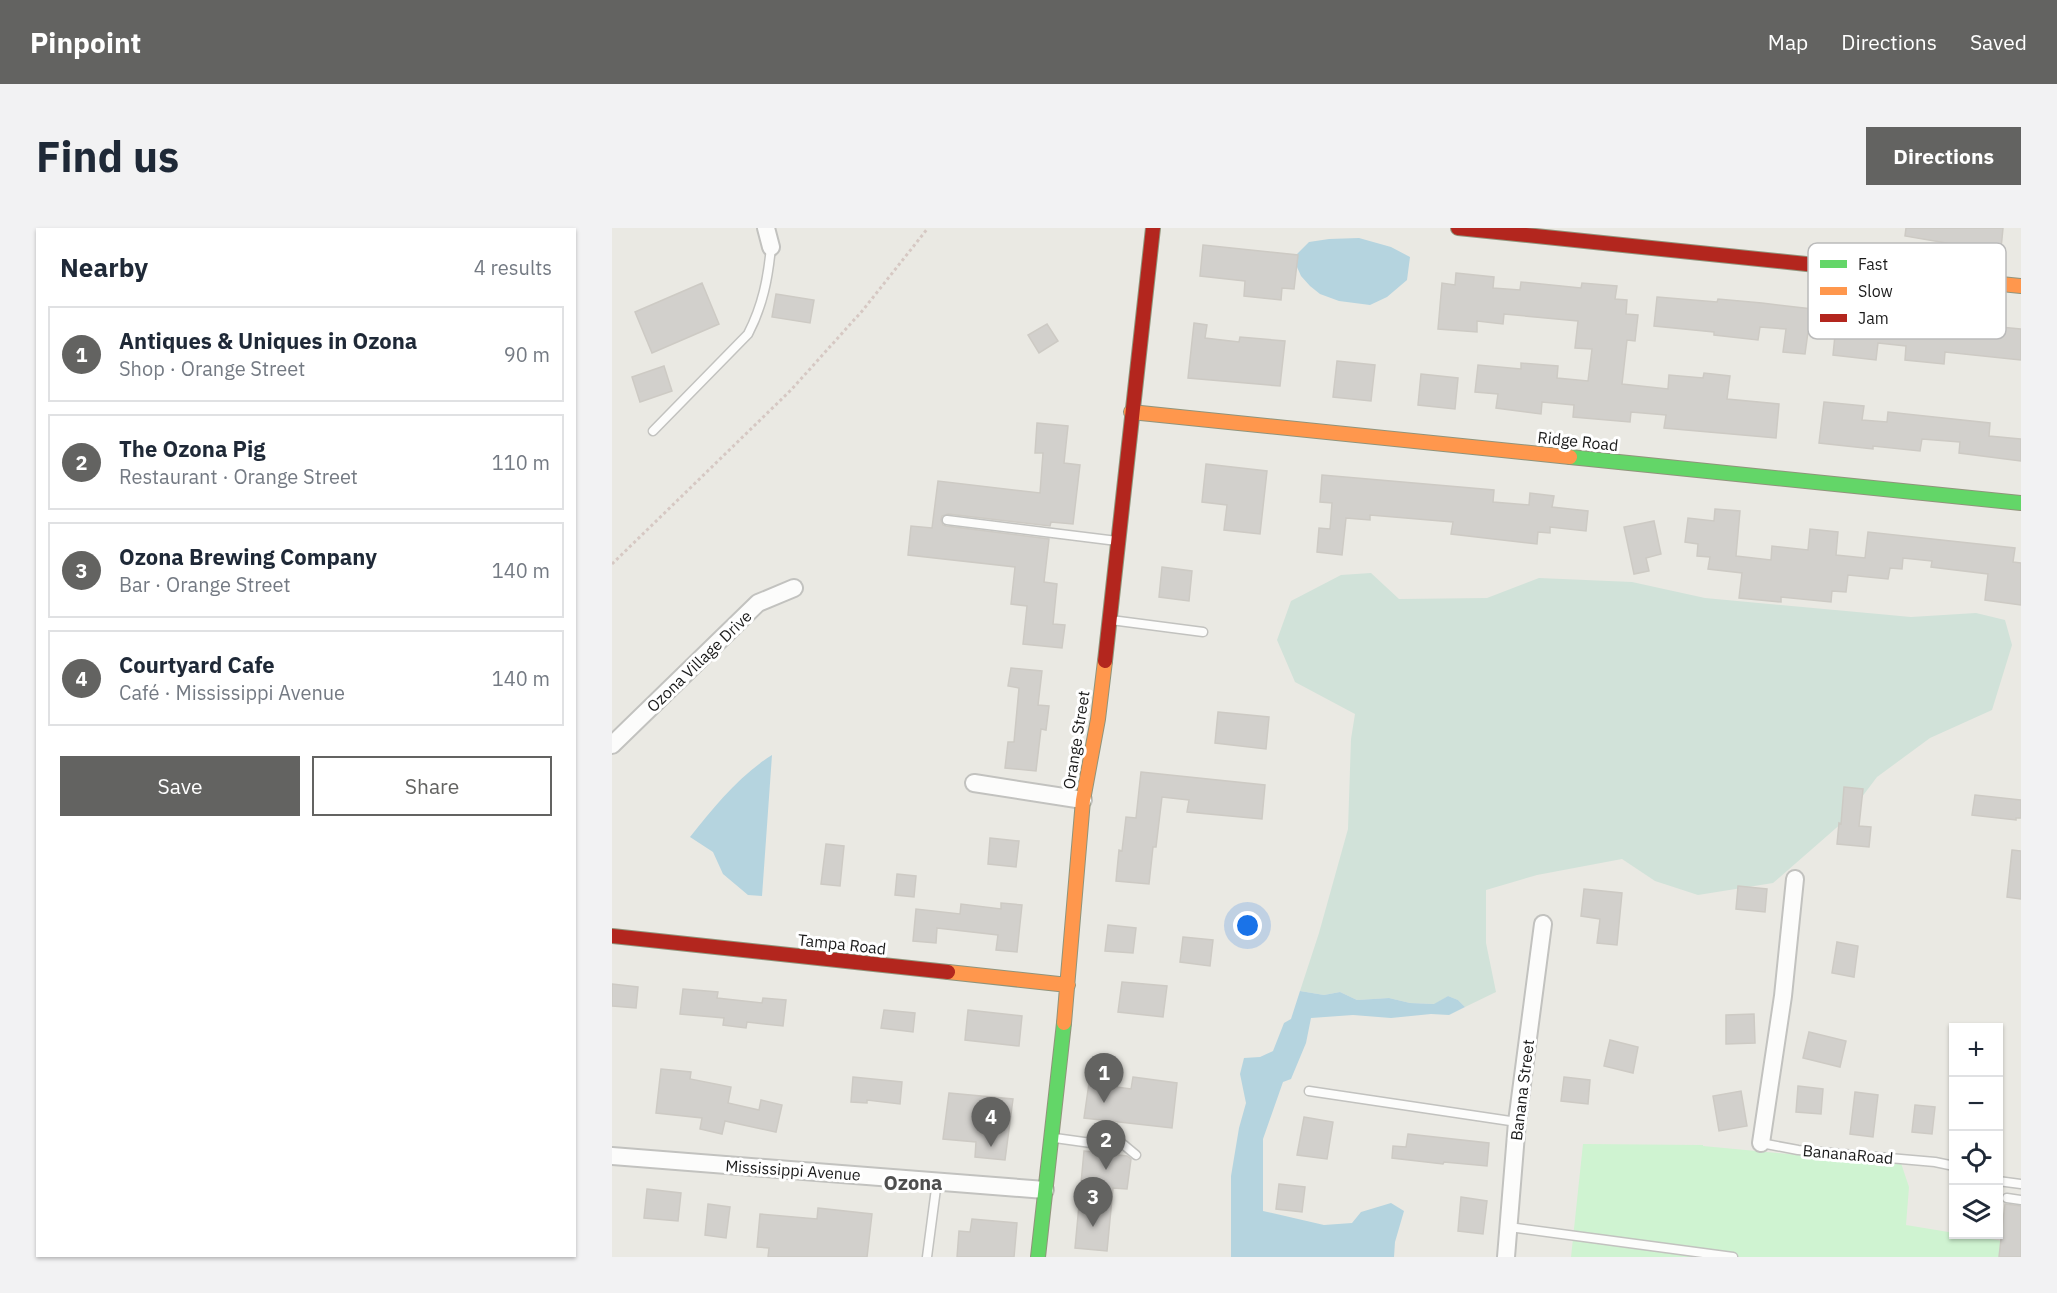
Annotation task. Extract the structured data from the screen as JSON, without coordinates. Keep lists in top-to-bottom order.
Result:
{
  "streets": {
    "street": [
      "Ridge Road",
      "Ozona Village Drive",
      "Orange Street",
      "Tampa Road",
      "Banana Street",
      "Mississippi Avenue"
    ],
    "lane": ["BananaRoad"]
  },
  "crossings": [
    ["Ridge Road", "Orange Street"],
    ["Orange Street", "Tampa Road"],
    ["Orange Street", "Mississippi Avenue"]
  ],
  "districts": ["Ozona"],
  "legend": ["Fast", "Slow", "Jam"],
  "page": {
    "header": "Pinpoint",
    "nav": ["Map", "Directions", "Saved"],
    "buttons": [
      "Directions",
      ["Save", "Share"]
    ],
    "title": "Find us",
    "heading": ["Nearby", "4 results"],
    "list": [
      {
        "mark": "1",
        "name": "Antiques & Uniques in Ozona",
        "note": "Shop · Orange Street",
        "value": "90 m"
      },
      {
        "mark": "2",
        "name": "The Ozona Pig",
        "note": "Restaurant · Orange Street",
        "value": "110 m"
      },
      {
        "mark": "3",
        "name": "Ozona Brewing Company",
        "note": "Bar · Orange Street",
        "value": "140 m"
      },
      {
        "mark": "4",
        "name": "Courtyard Cafe",
        "note": "Café · Mississippi Avenue",
        "value": "140 m"
      }
    ],
    "map_buttons": ["+", "−"],
    "pins": [
      "1",
      "4",
      "2",
      "3"
    ]
  }
}
